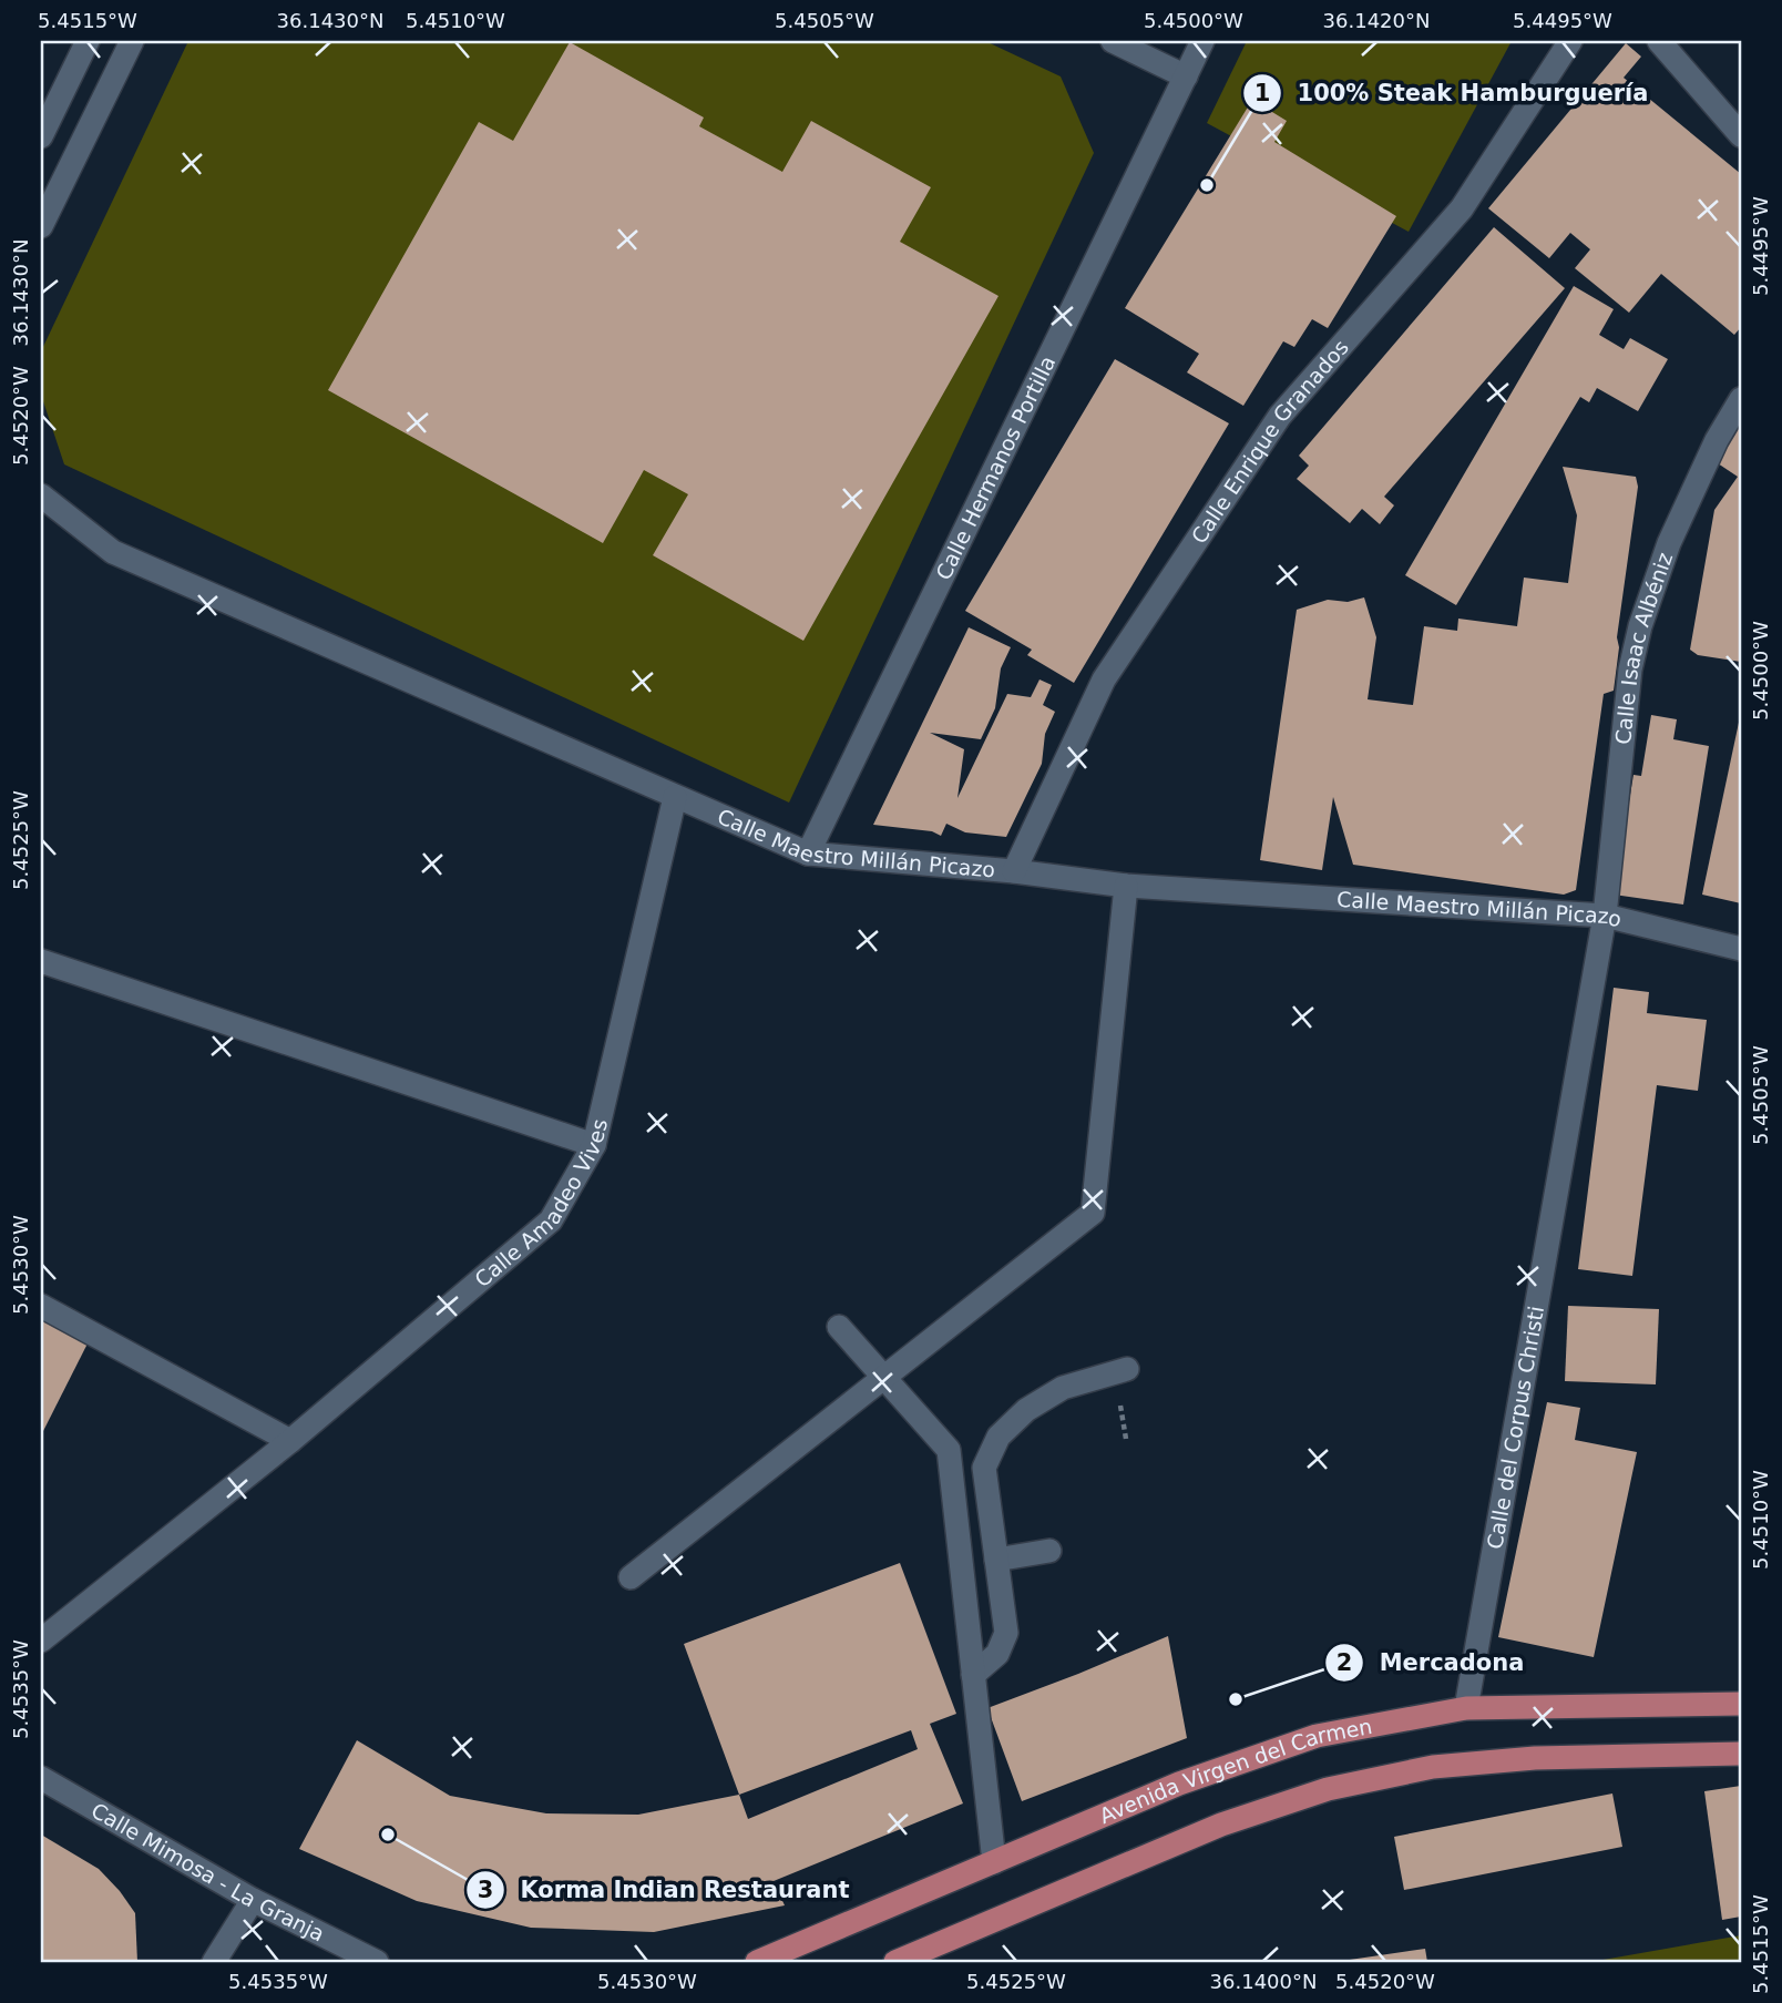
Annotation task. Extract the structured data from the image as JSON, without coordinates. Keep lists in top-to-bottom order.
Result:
{
  "streets": {
    "main road": ["Avenida Virgen del Carmen"],
    "street": [
      "Calle Enrique Granados",
      "Calle Hermanos Portilla",
      "Calle Isaac Albéniz",
      "Calle Maestro Millán Picazo",
      "Calle Amadeo Vives",
      "Calle del Corpus Christi",
      "Calle Mimosa - La Granja"
    ]
  },
  "crossings": [
    ["Calle Enrique Granados", "Calle Maestro Millán Picazo"],
    ["Calle Hermanos Portilla", "Calle Maestro Millán Picazo"],
    ["Calle Isaac Albéniz", "Calle Maestro Millán Picazo"],
    ["Calle Isaac Albéniz", "Calle del Corpus Christi"],
    ["Calle Maestro Millán Picazo", "Calle Amadeo Vives"],
    ["Calle Maestro Millán Picazo", "Calle del Corpus Christi"],
    ["Calle del Corpus Christi", "Avenida Virgen del Carmen"]
  ],
  "places": ["100% Steak Hamburguería", "Mercadona", "Korma Indian Restaurant"],
  "coordinates": [
    "5.4515°W",
    "36.1430°N",
    "5.4510°W",
    "5.4505°W",
    "5.4500°W",
    "36.1420°N",
    "5.4495°W",
    "5.4520°W",
    "5.4525°W",
    "5.4530°W",
    "5.4535°W",
    "36.1400°N"
  ]
}
